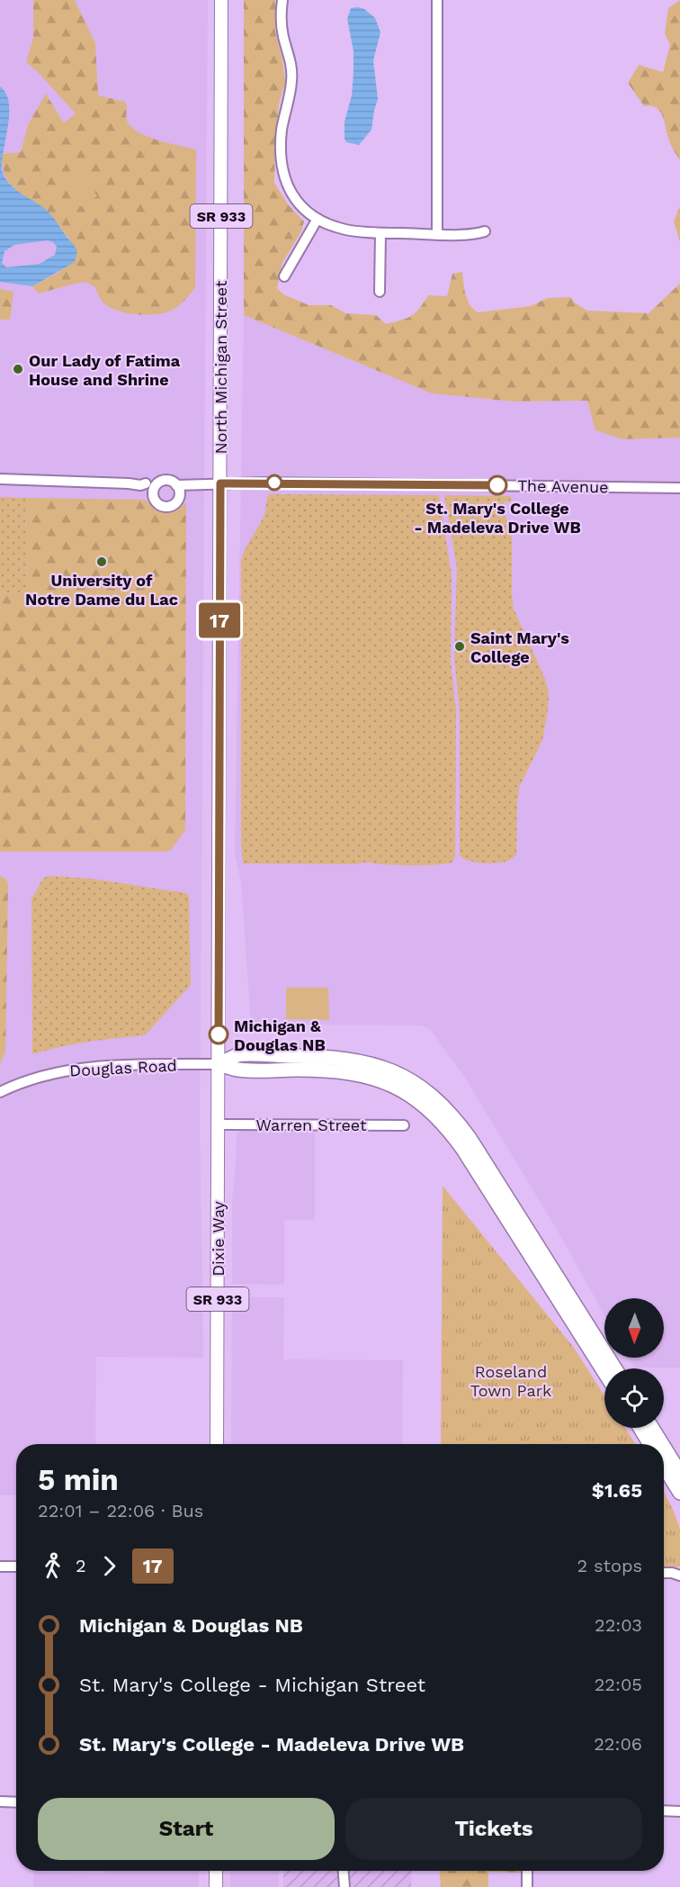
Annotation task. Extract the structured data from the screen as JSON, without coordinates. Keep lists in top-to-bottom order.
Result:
{
  "streets": {
    "main road": ["SR 933", "North Michigan Street", "Dixie Way"],
    "street": ["The Avenue", "Douglas Road", "Warren Street"]
  },
  "crossings": [
    ["North Michigan Street", "The Avenue"],
    ["North Michigan Street", "Douglas Road"],
    ["North Michigan Street", "Warren Street"],
    ["North Michigan Street", "Dixie Way"],
    ["Warren Street", "Dixie Way"]
  ],
  "parks": ["Roseland Town Park"],
  "places": [
    "Our Lady of Fatima House and Shrine",
    "St. Mary's College - Madeleva Drive WB",
    "University of Notre Dame du Lac",
    "Saint Mary's College",
    "Michigan & Douglas NB"
  ],
  "lines": ["bus line 17"],
  "north": "bottom",
  "page": {
    "on_map": "17",
    "heading": ["5 min", "22:01 – 22:06 · Bus", "$1.65"],
    "legs": ["2", "17", "2 stops"],
    "list": [
      {
        "name": "Michigan & Douglas NB",
        "value": "22:03"
      },
      {
        "name": "St. Mary's College - Michigan Street",
        "value": "22:05"
      },
      {
        "name": "St. Mary's College - Madeleva Drive WB",
        "value": "22:06"
      }
    ],
    "buttons": ["Start", "Tickets"]
  }
}
